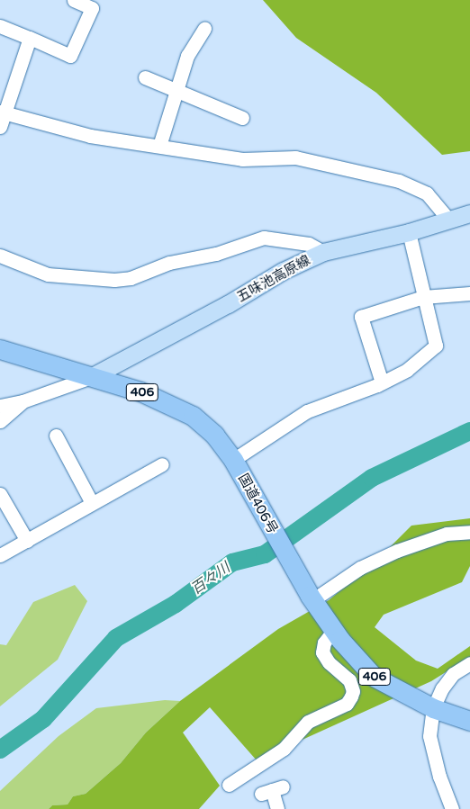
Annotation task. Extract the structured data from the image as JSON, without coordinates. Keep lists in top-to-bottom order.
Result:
{
  "streets": {
    "highway": ["406", "国道406号"],
    "main road": ["五味池高原線"]
  },
  "crossings": [
    ["五味池高原線", "国道406号"]
  ],
  "water": ["百々川"]
}
